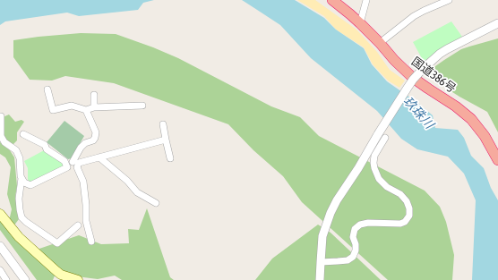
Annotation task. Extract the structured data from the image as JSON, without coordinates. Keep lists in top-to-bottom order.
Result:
{
  "streets": {
    "highway": ["国道386号"]
  },
  "water": ["玖珠川"]
}
